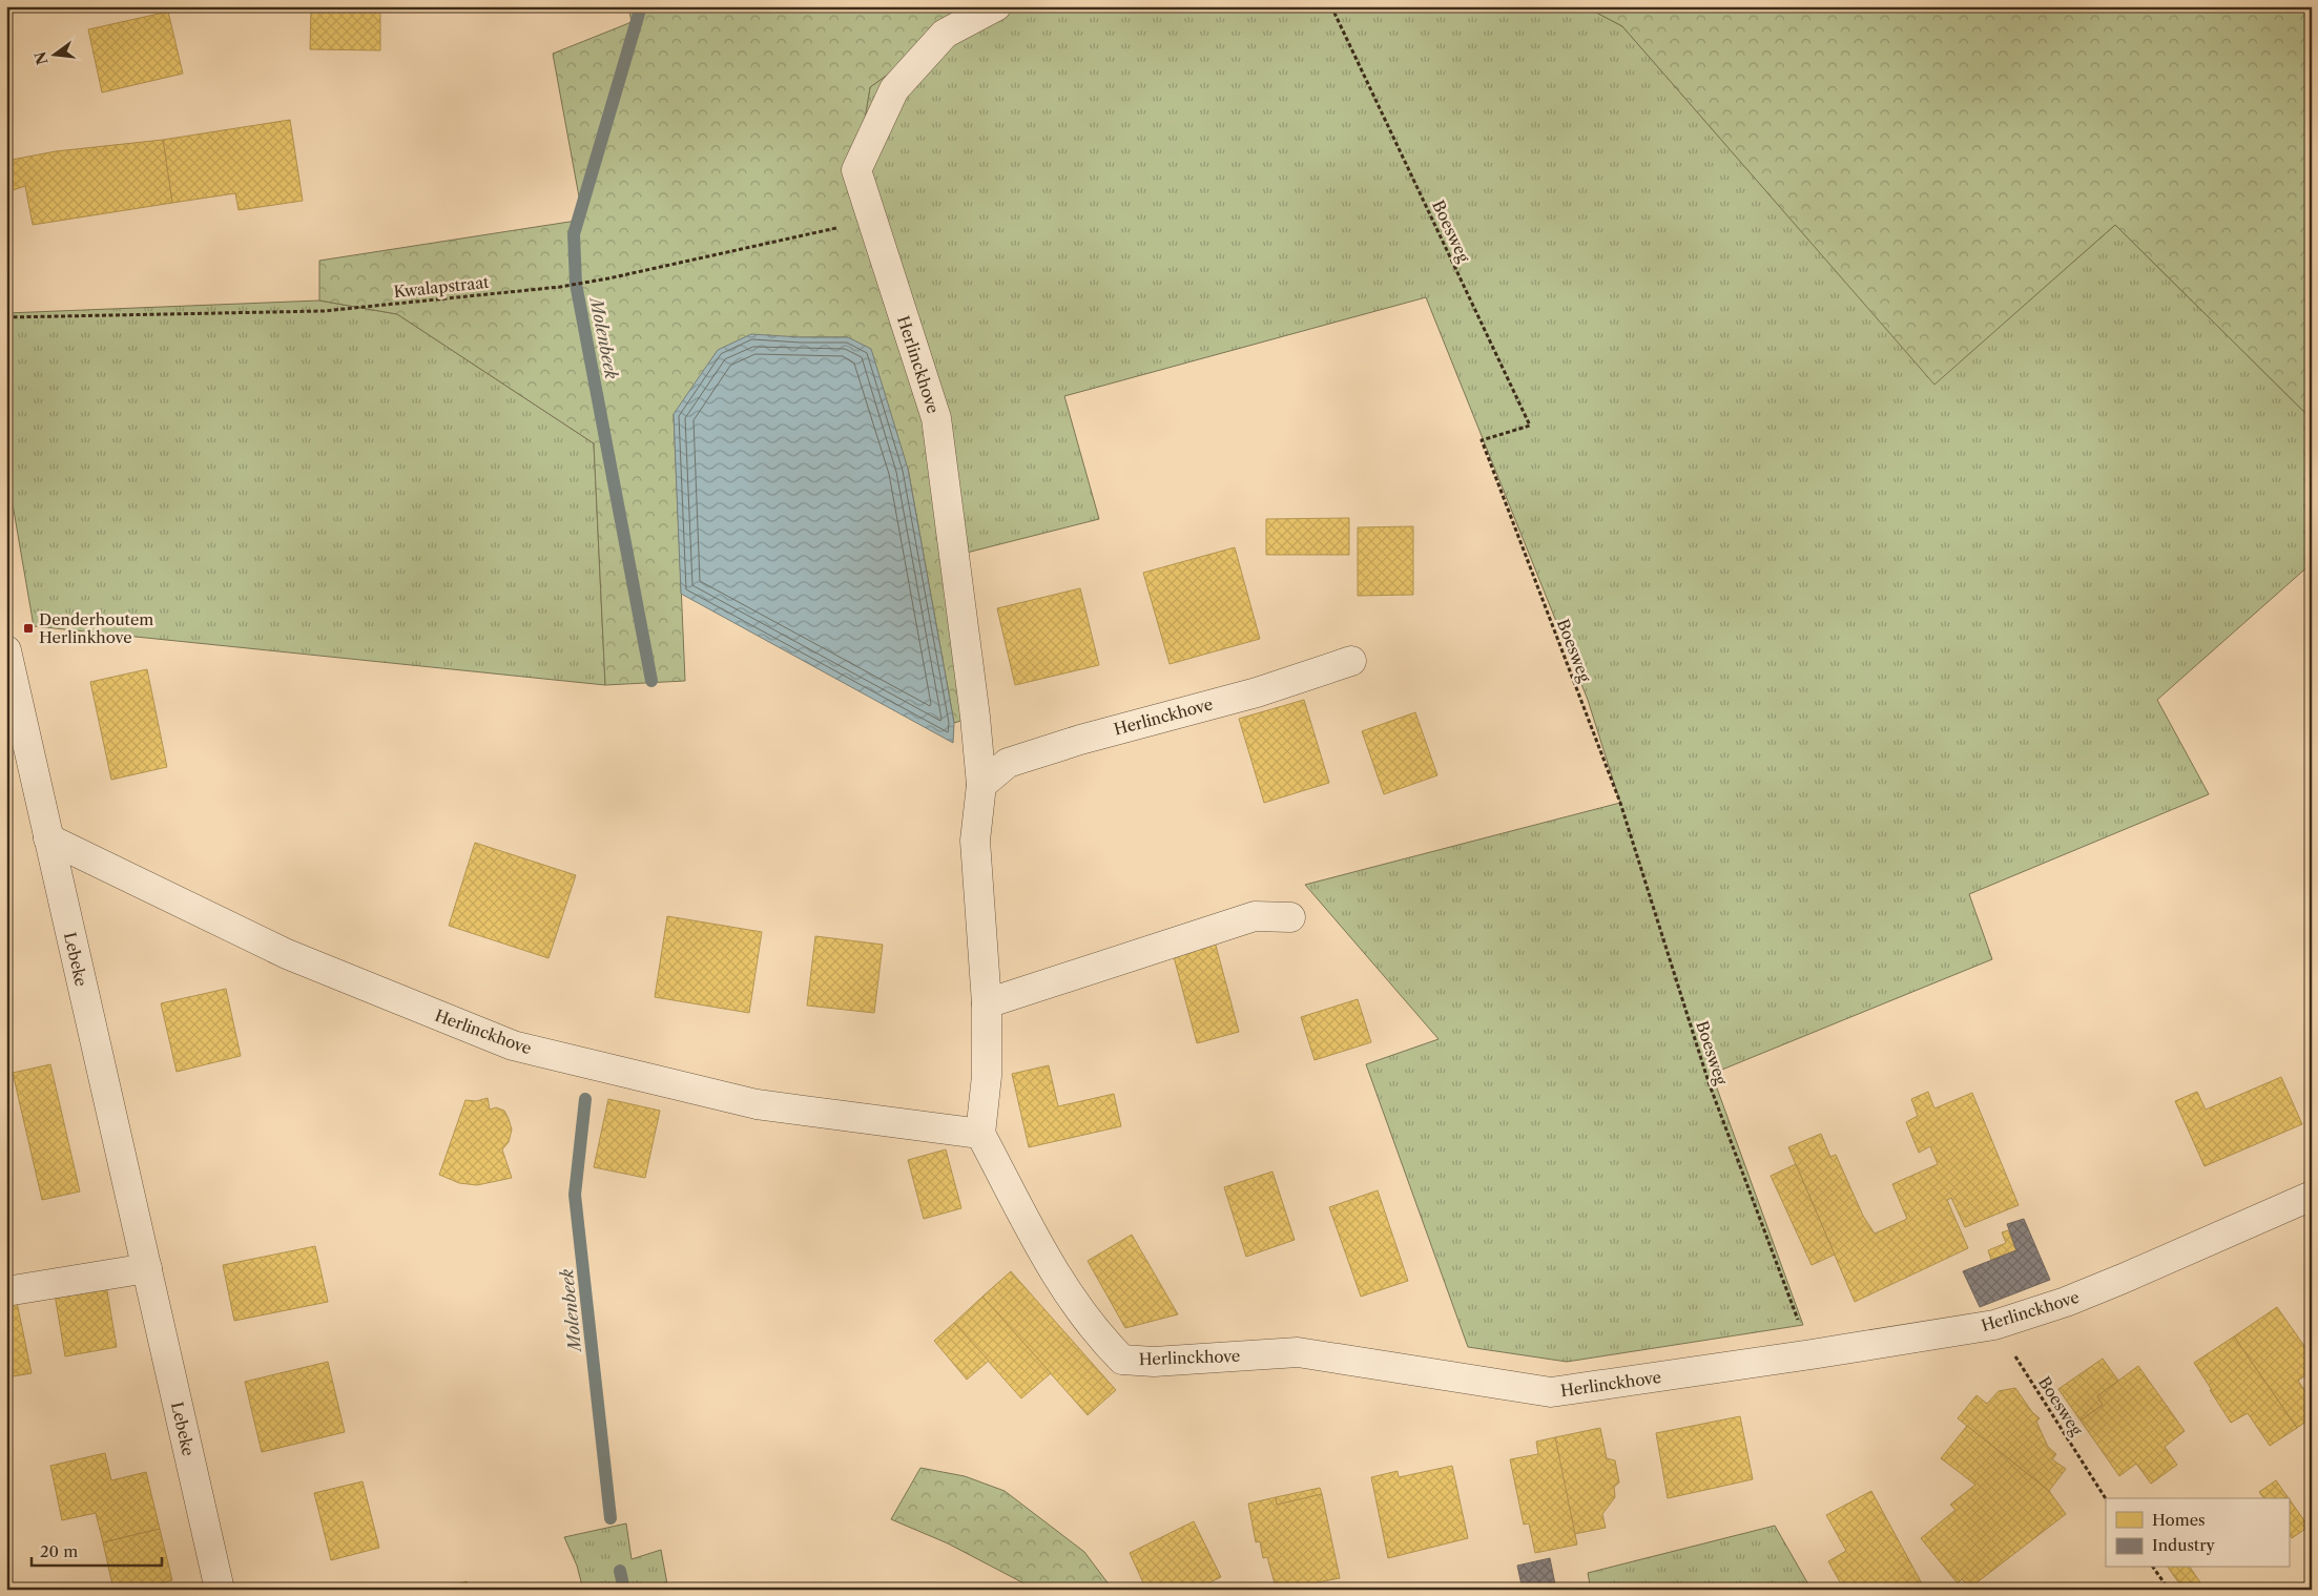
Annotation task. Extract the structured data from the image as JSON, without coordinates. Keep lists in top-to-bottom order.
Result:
{
  "streets": {
    "street": ["Herlinckhove", "Lebeke"],
    "path": ["Boesweg", "Kwalapstraat"]
  },
  "crossings": [
    ["Boesweg", "Herlinckhove"],
    ["Kwalapstraat", "Herlinckhove"],
    ["Herlinckhove", "Lebeke"]
  ],
  "water": ["Molenbeek"],
  "places": {
    "transit": ["Denderhoutem Herlinkhove"]
  },
  "legend": ["Homes", "Industry"],
  "scale_bar": "20 m",
  "north": "left"
}
